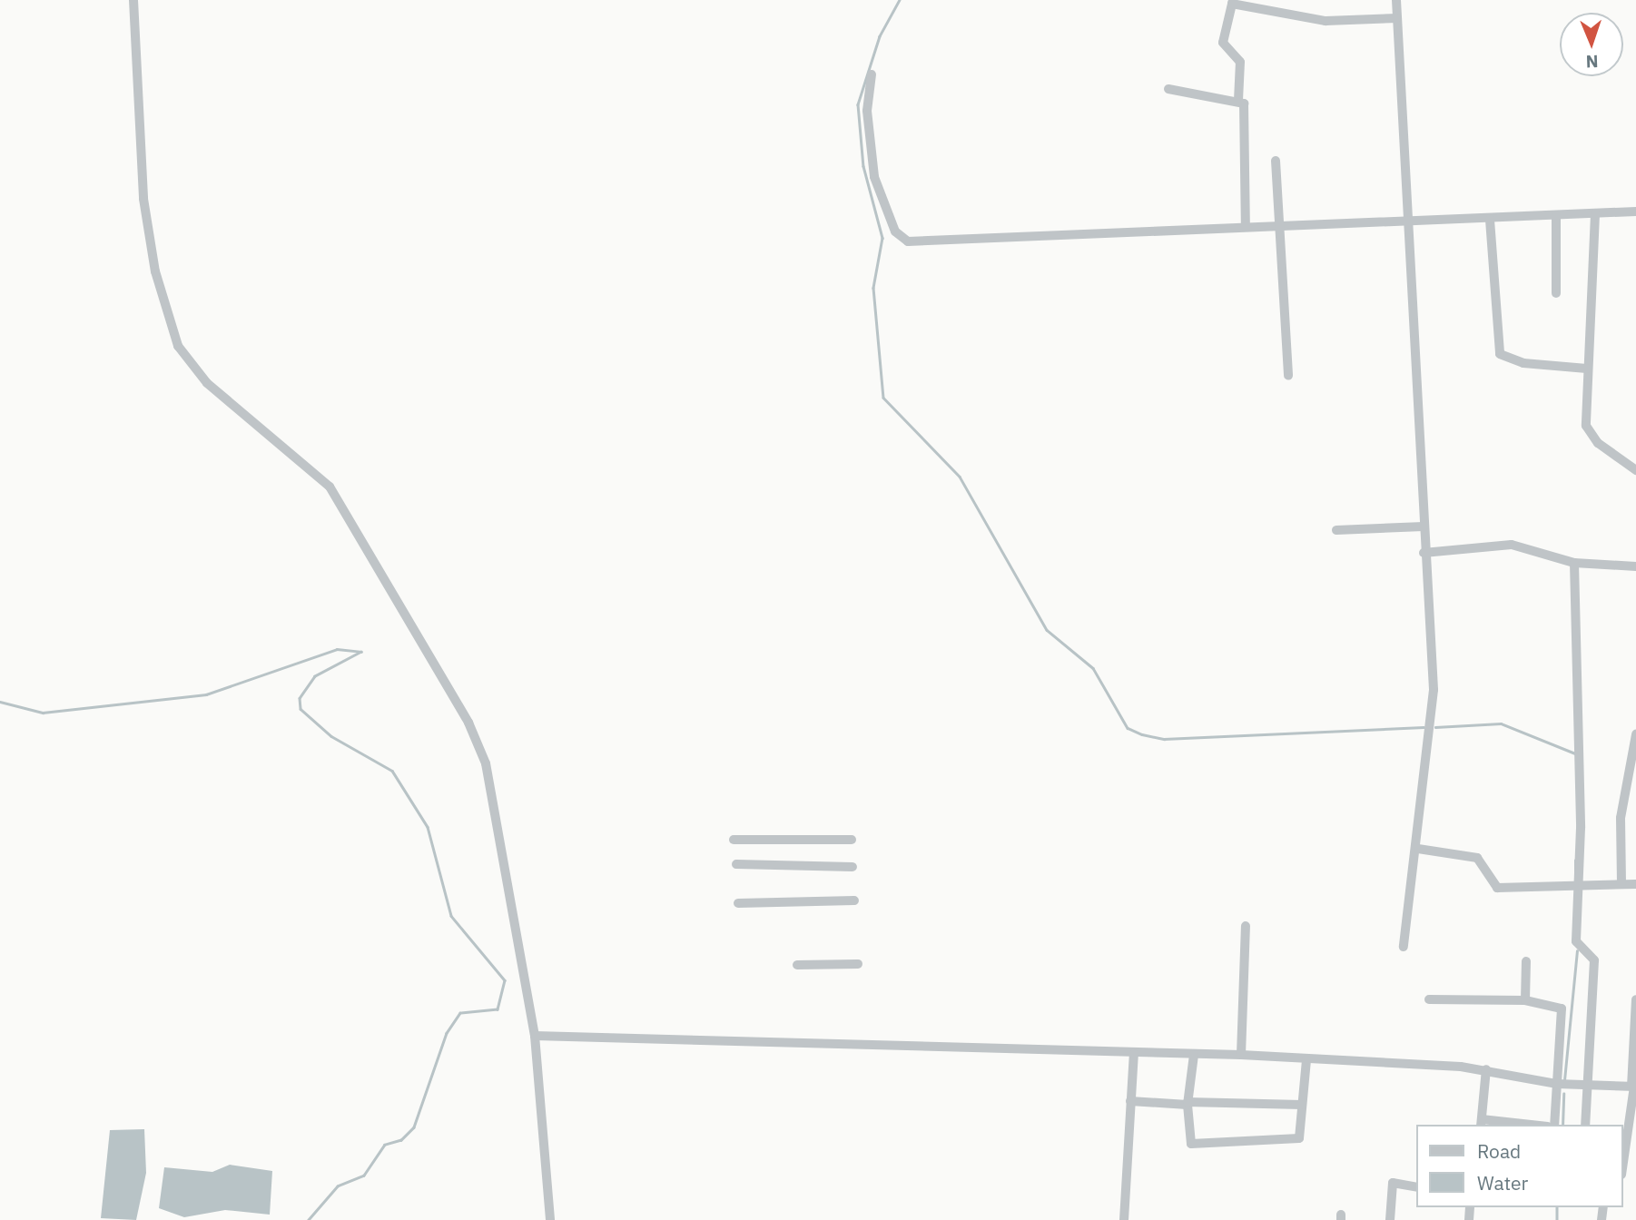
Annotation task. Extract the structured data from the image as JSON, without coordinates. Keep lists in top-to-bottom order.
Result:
{
  "legend": ["Road", "Water"],
  "north": "bottom"
}
